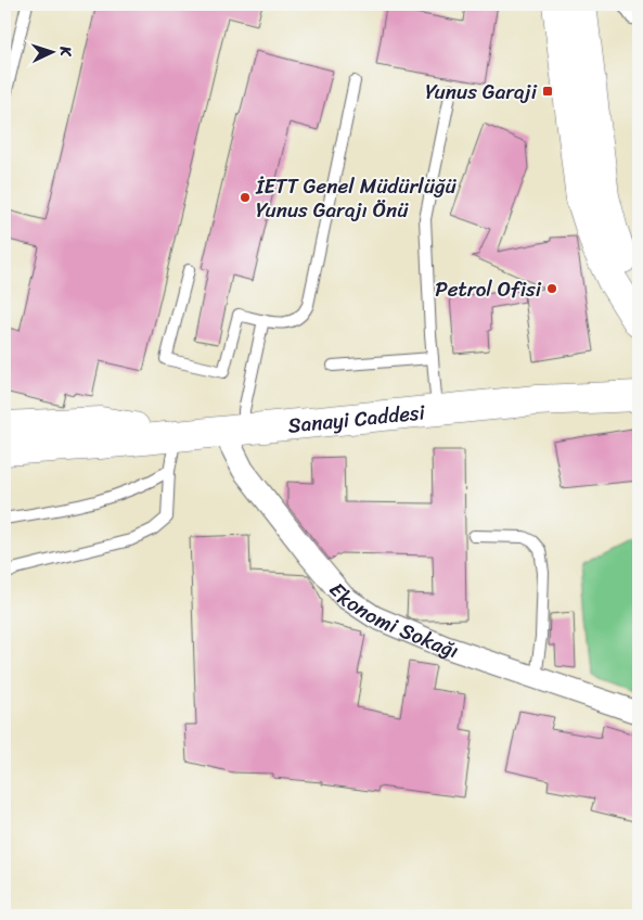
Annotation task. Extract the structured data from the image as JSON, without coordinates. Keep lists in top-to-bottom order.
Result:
{
  "streets": {
    "main road": ["Sanayi Caddesi"],
    "street": ["Ekonomi Sokağı"]
  },
  "crossings": [
    ["Sanayi Caddesi", "Ekonomi Sokağı"]
  ],
  "places": {
    "transit": ["Yunus Garaji"],
    "other": ["İETT Genel Müdürlüğü Yunus Garajı Önü", "Petrol Ofisi"]
  },
  "north": "right"
}
